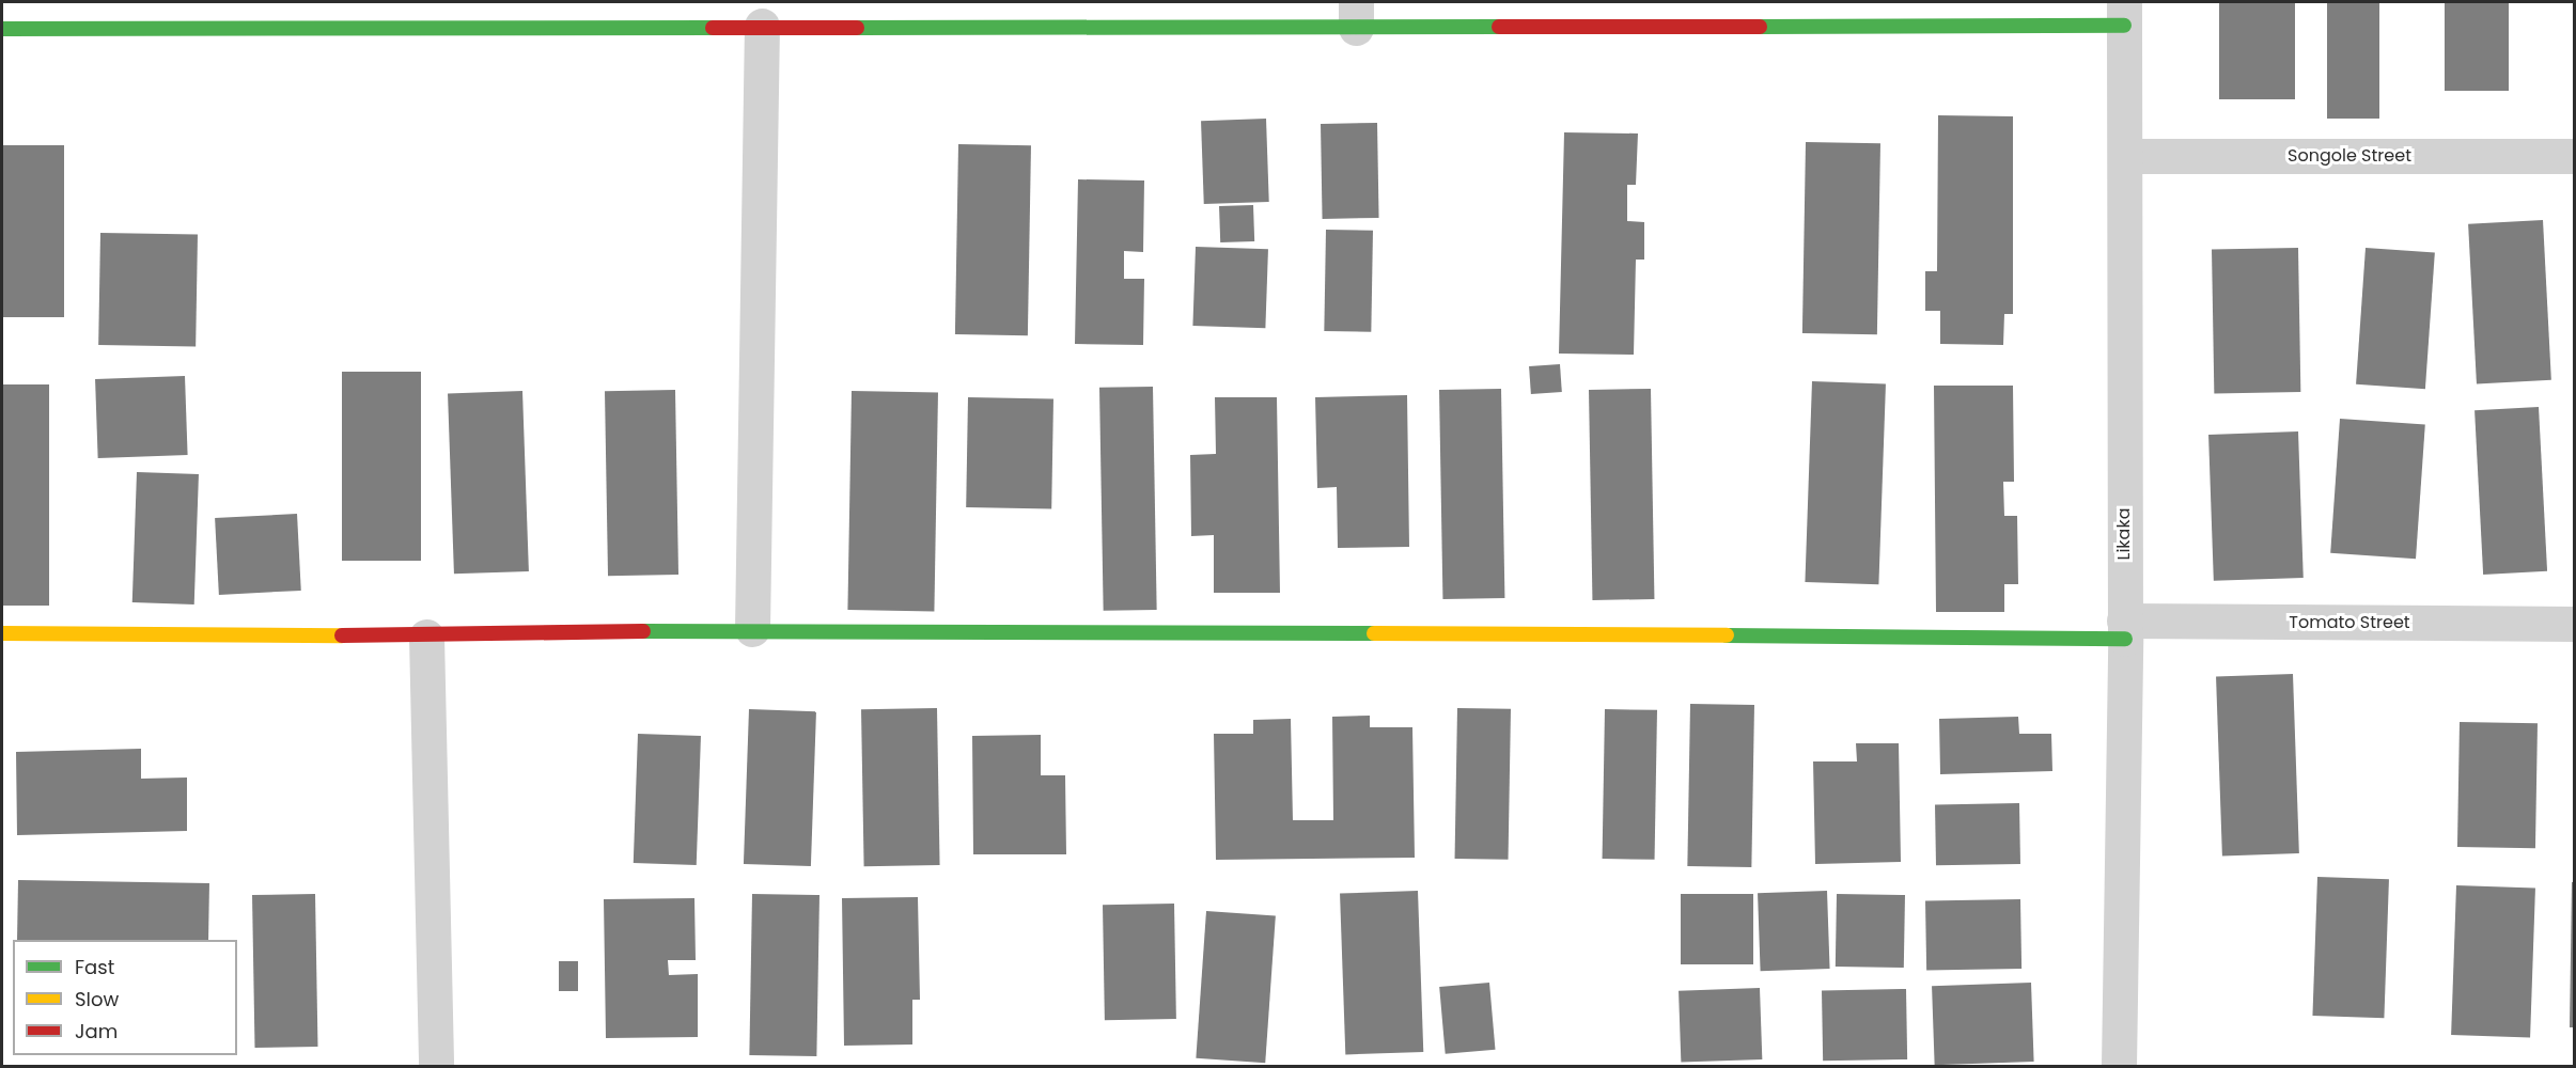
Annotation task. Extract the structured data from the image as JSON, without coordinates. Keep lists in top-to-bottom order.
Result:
{
  "streets": {
    "street": ["Songole Street", "Likaka", "Tomato Street"]
  },
  "crossings": [
    ["Songole Street", "Likaka"],
    ["Likaka", "Tomato Street"]
  ],
  "legend": ["Fast", "Slow", "Jam"]
}
